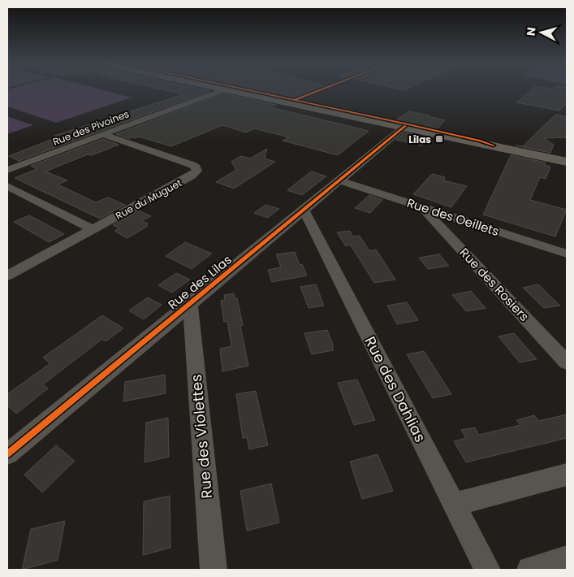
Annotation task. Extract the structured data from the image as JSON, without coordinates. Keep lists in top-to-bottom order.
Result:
{
  "streets": {
    "street": [
      "Rue des Pivoines",
      "Rue du Muguet",
      "Rue des Oeillets",
      "Rue des Lilas",
      "Rue des Rosiers",
      "Rue des Dahlias",
      "Rue des Violettes"
    ]
  },
  "crossings": [
    ["Rue des Pivoines", "Rue du Muguet"],
    ["Rue des Oeillets", "Rue des Lilas"],
    ["Rue des Oeillets", "Rue des Rosiers"],
    ["Rue des Lilas", "Rue des Dahlias"],
    ["Rue des Lilas", "Rue des Violettes"]
  ],
  "places": {
    "transit": ["Lilas"]
  },
  "north": "left"
}
